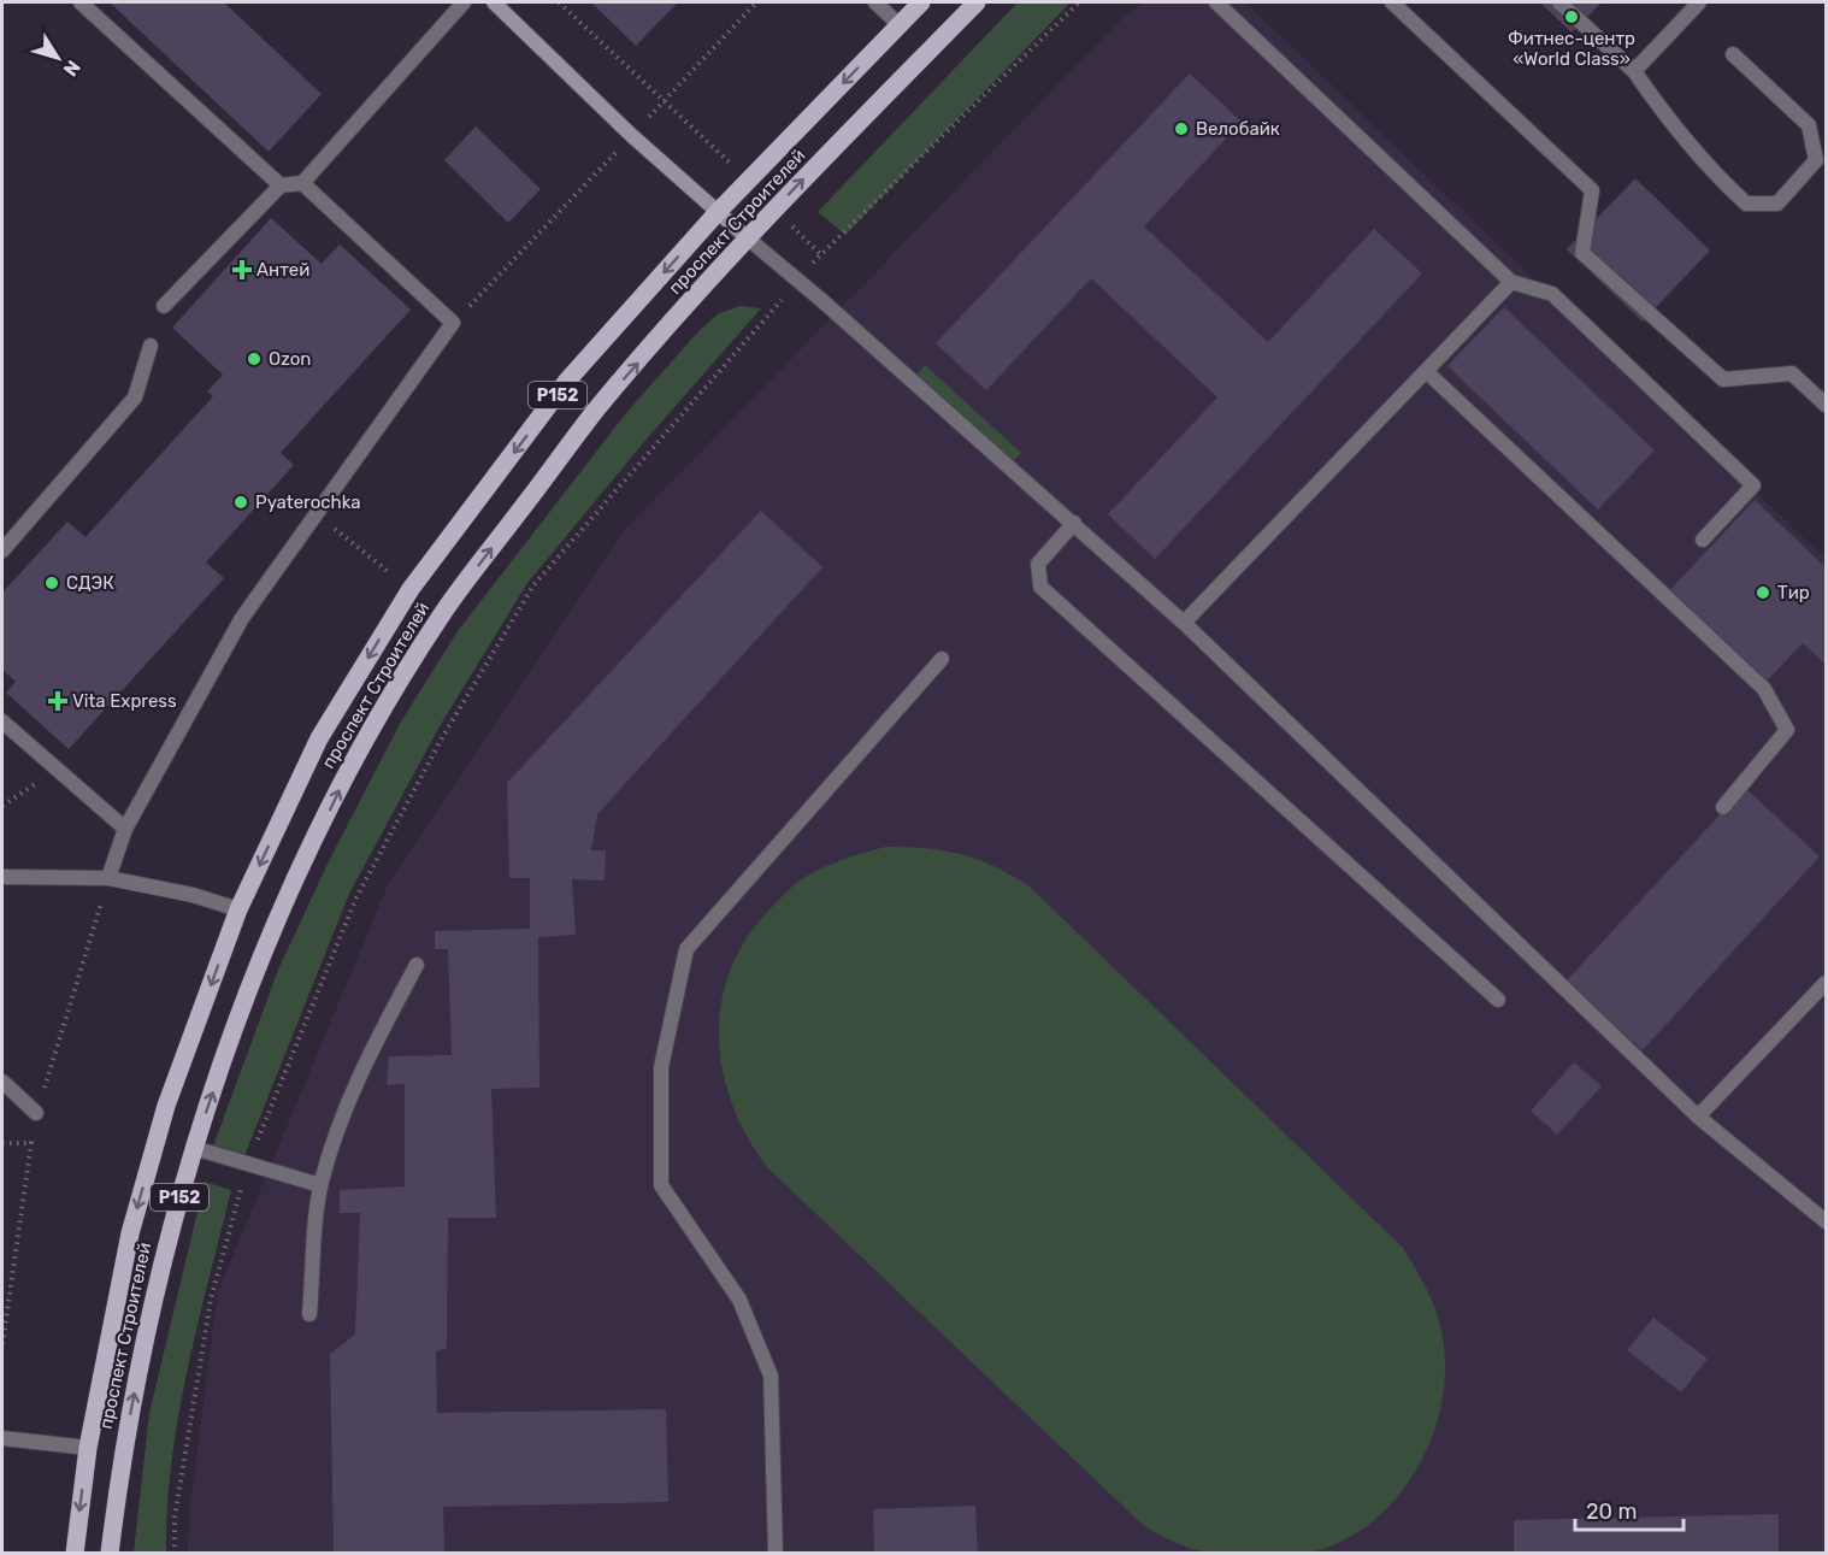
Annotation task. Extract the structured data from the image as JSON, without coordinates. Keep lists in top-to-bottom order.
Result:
{
  "streets": {
    "main road": ["проспект Строителей", "Р152"]
  },
  "places": {
    "other": [
      "Фитнес-центр «World Class»",
      "Велобайк",
      "Ozon",
      "Pyaterochka",
      "СДЭК",
      "Тир"
    ],
    "health": ["Антей", "Vita Express"]
  },
  "scale_bar": "20 m",
  "north": "bottom right"
}
